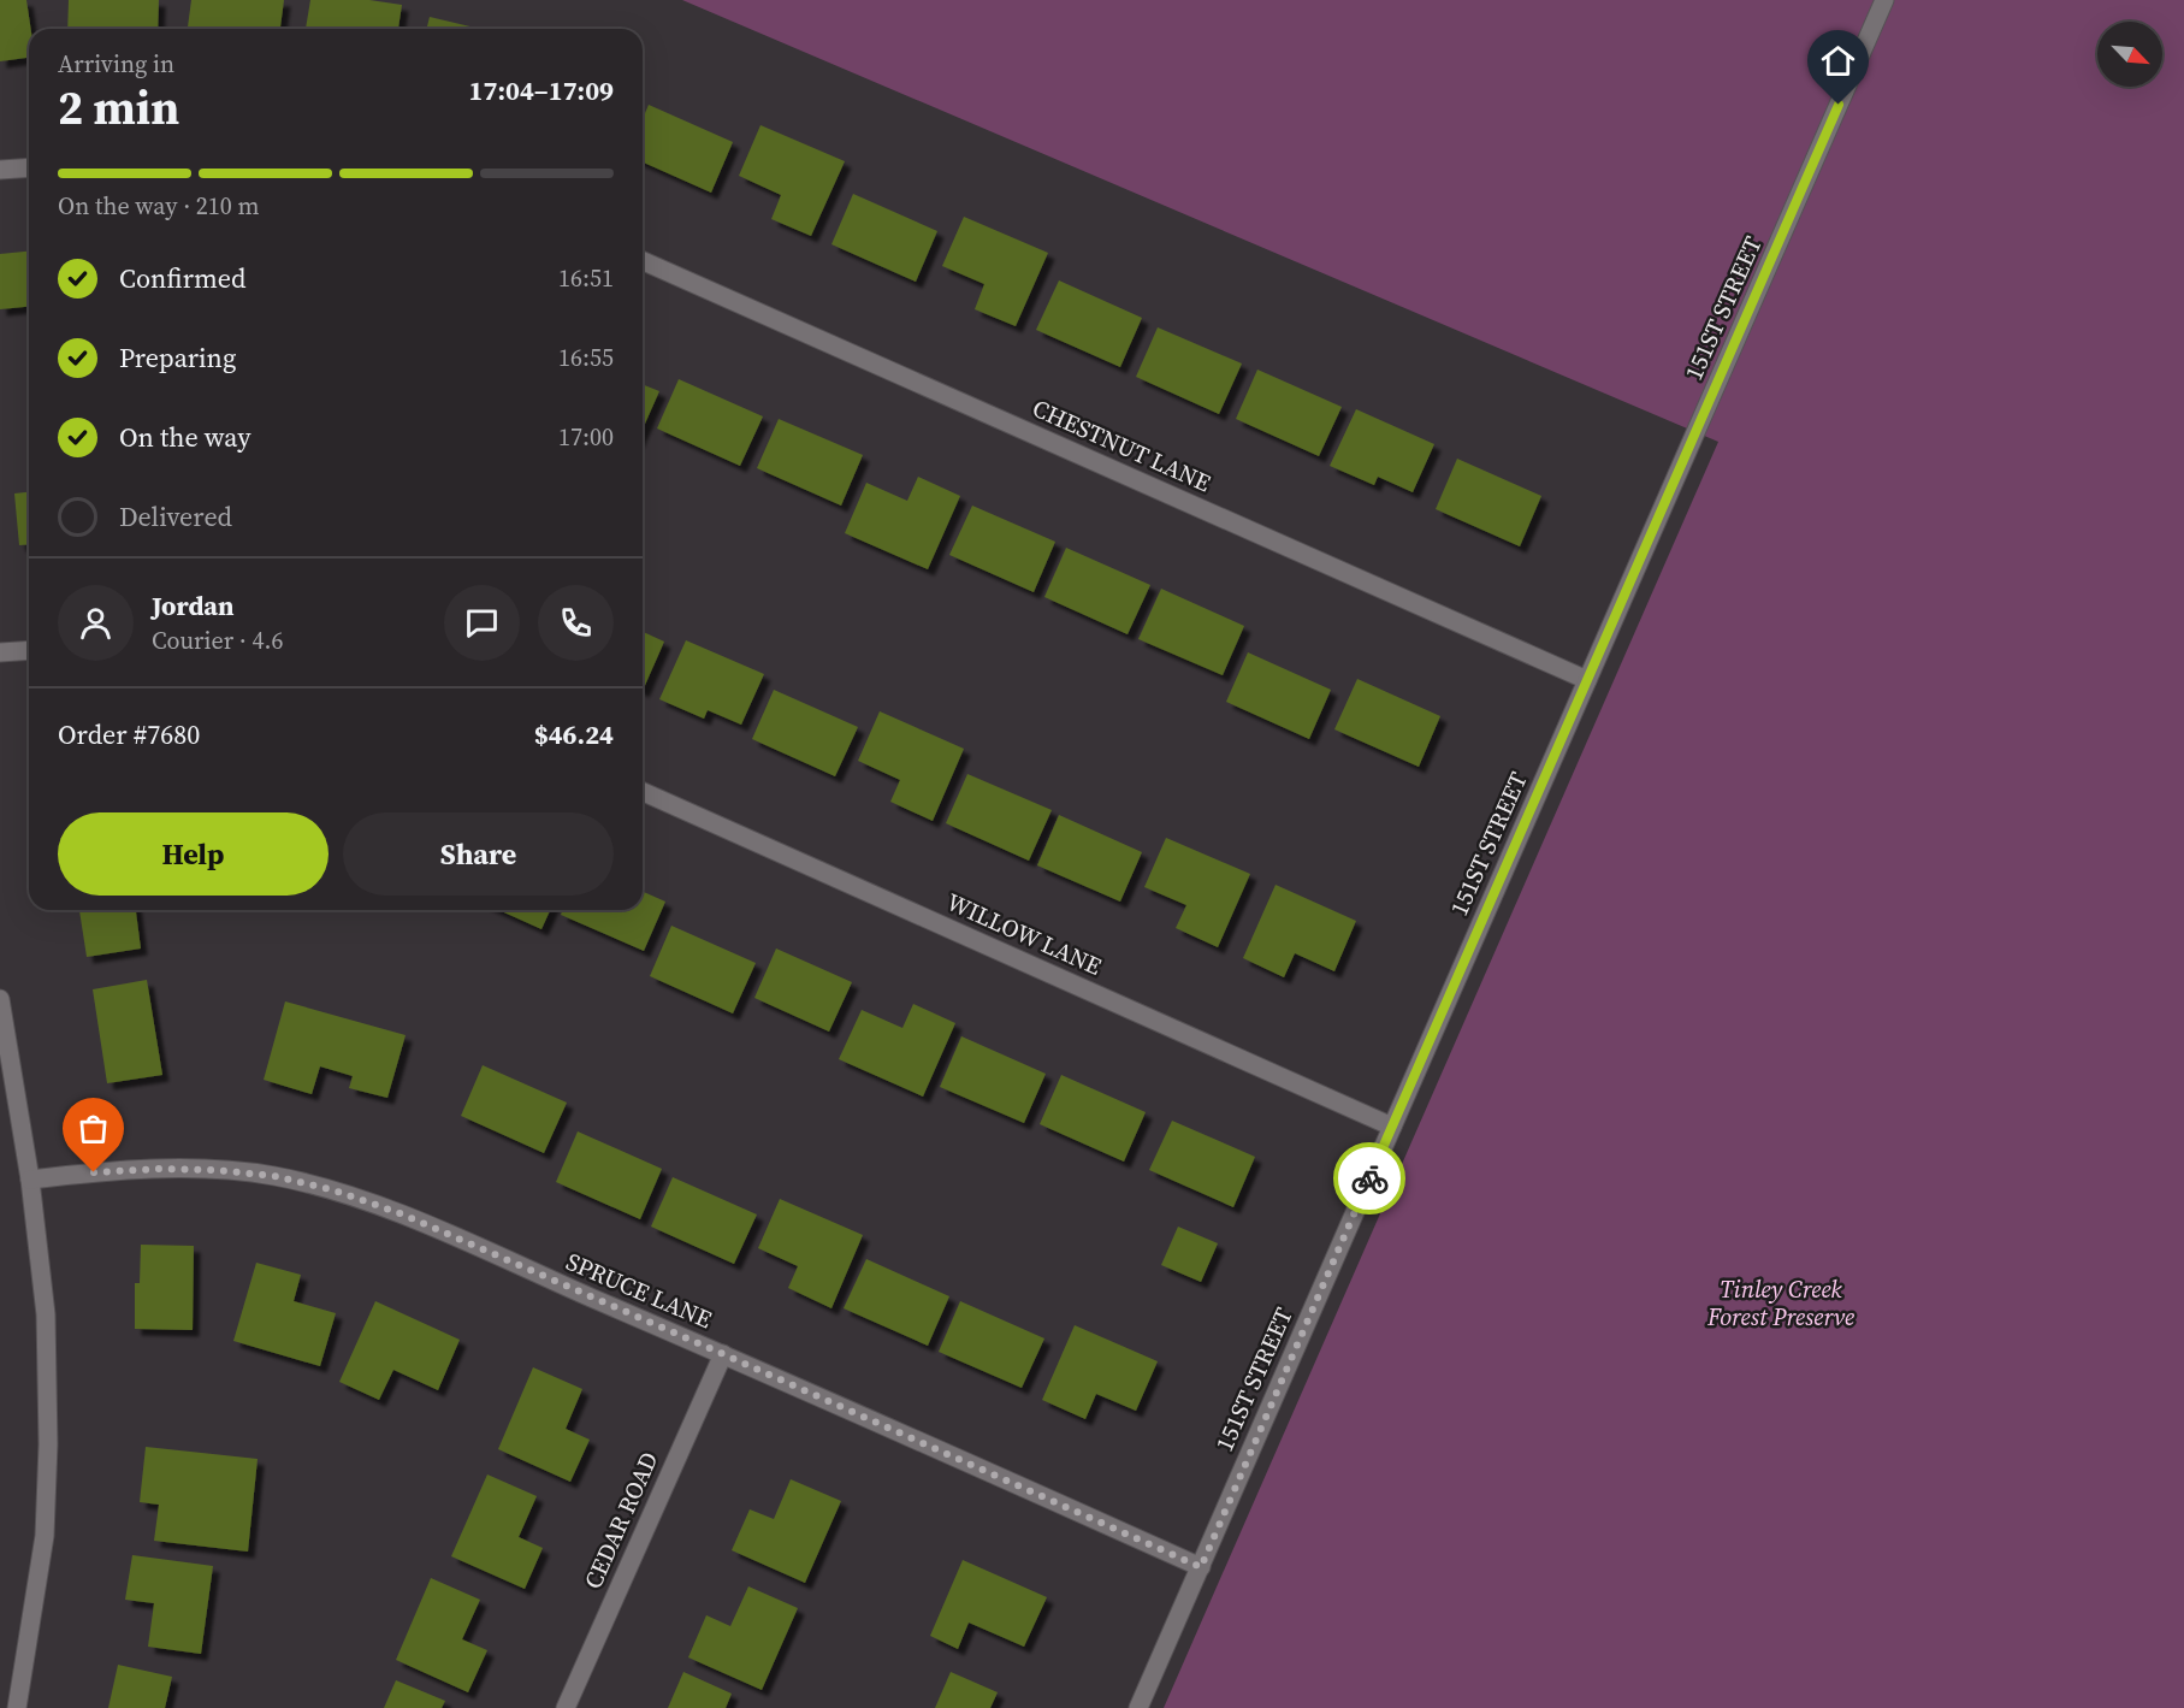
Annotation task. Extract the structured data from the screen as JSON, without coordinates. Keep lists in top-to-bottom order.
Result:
{
  "streets": {
    "street": [
      "151ST STREET",
      "CHESTNUT LANE",
      "WILLOW LANE",
      "SPRUCE LANE",
      "CEDAR ROAD"
    ]
  },
  "crossings": [
    ["151ST STREET", "CHESTNUT LANE"],
    ["151ST STREET", "WILLOW LANE"],
    ["151ST STREET", "SPRUCE LANE"],
    ["SPRUCE LANE", "CEDAR ROAD"]
  ],
  "parks": ["Tinley Creek Forest Preserve"],
  "north": "bottom right",
  "page": {
    "heading": ["2 min", "Arriving in", "17:04–17:09"],
    "panel": [
      "Jordan",
      "Courier · 4.6",
      "Order #7680",
      "$46.24"
    ],
    "bar": "On the way · 210 m",
    "list": [
      ["Confirmed", "16:51"],
      ["Preparing", "16:55"],
      ["On the way", "17:00"],
      "Delivered"
    ],
    "buttons": ["Help", "Share"]
  }
}
